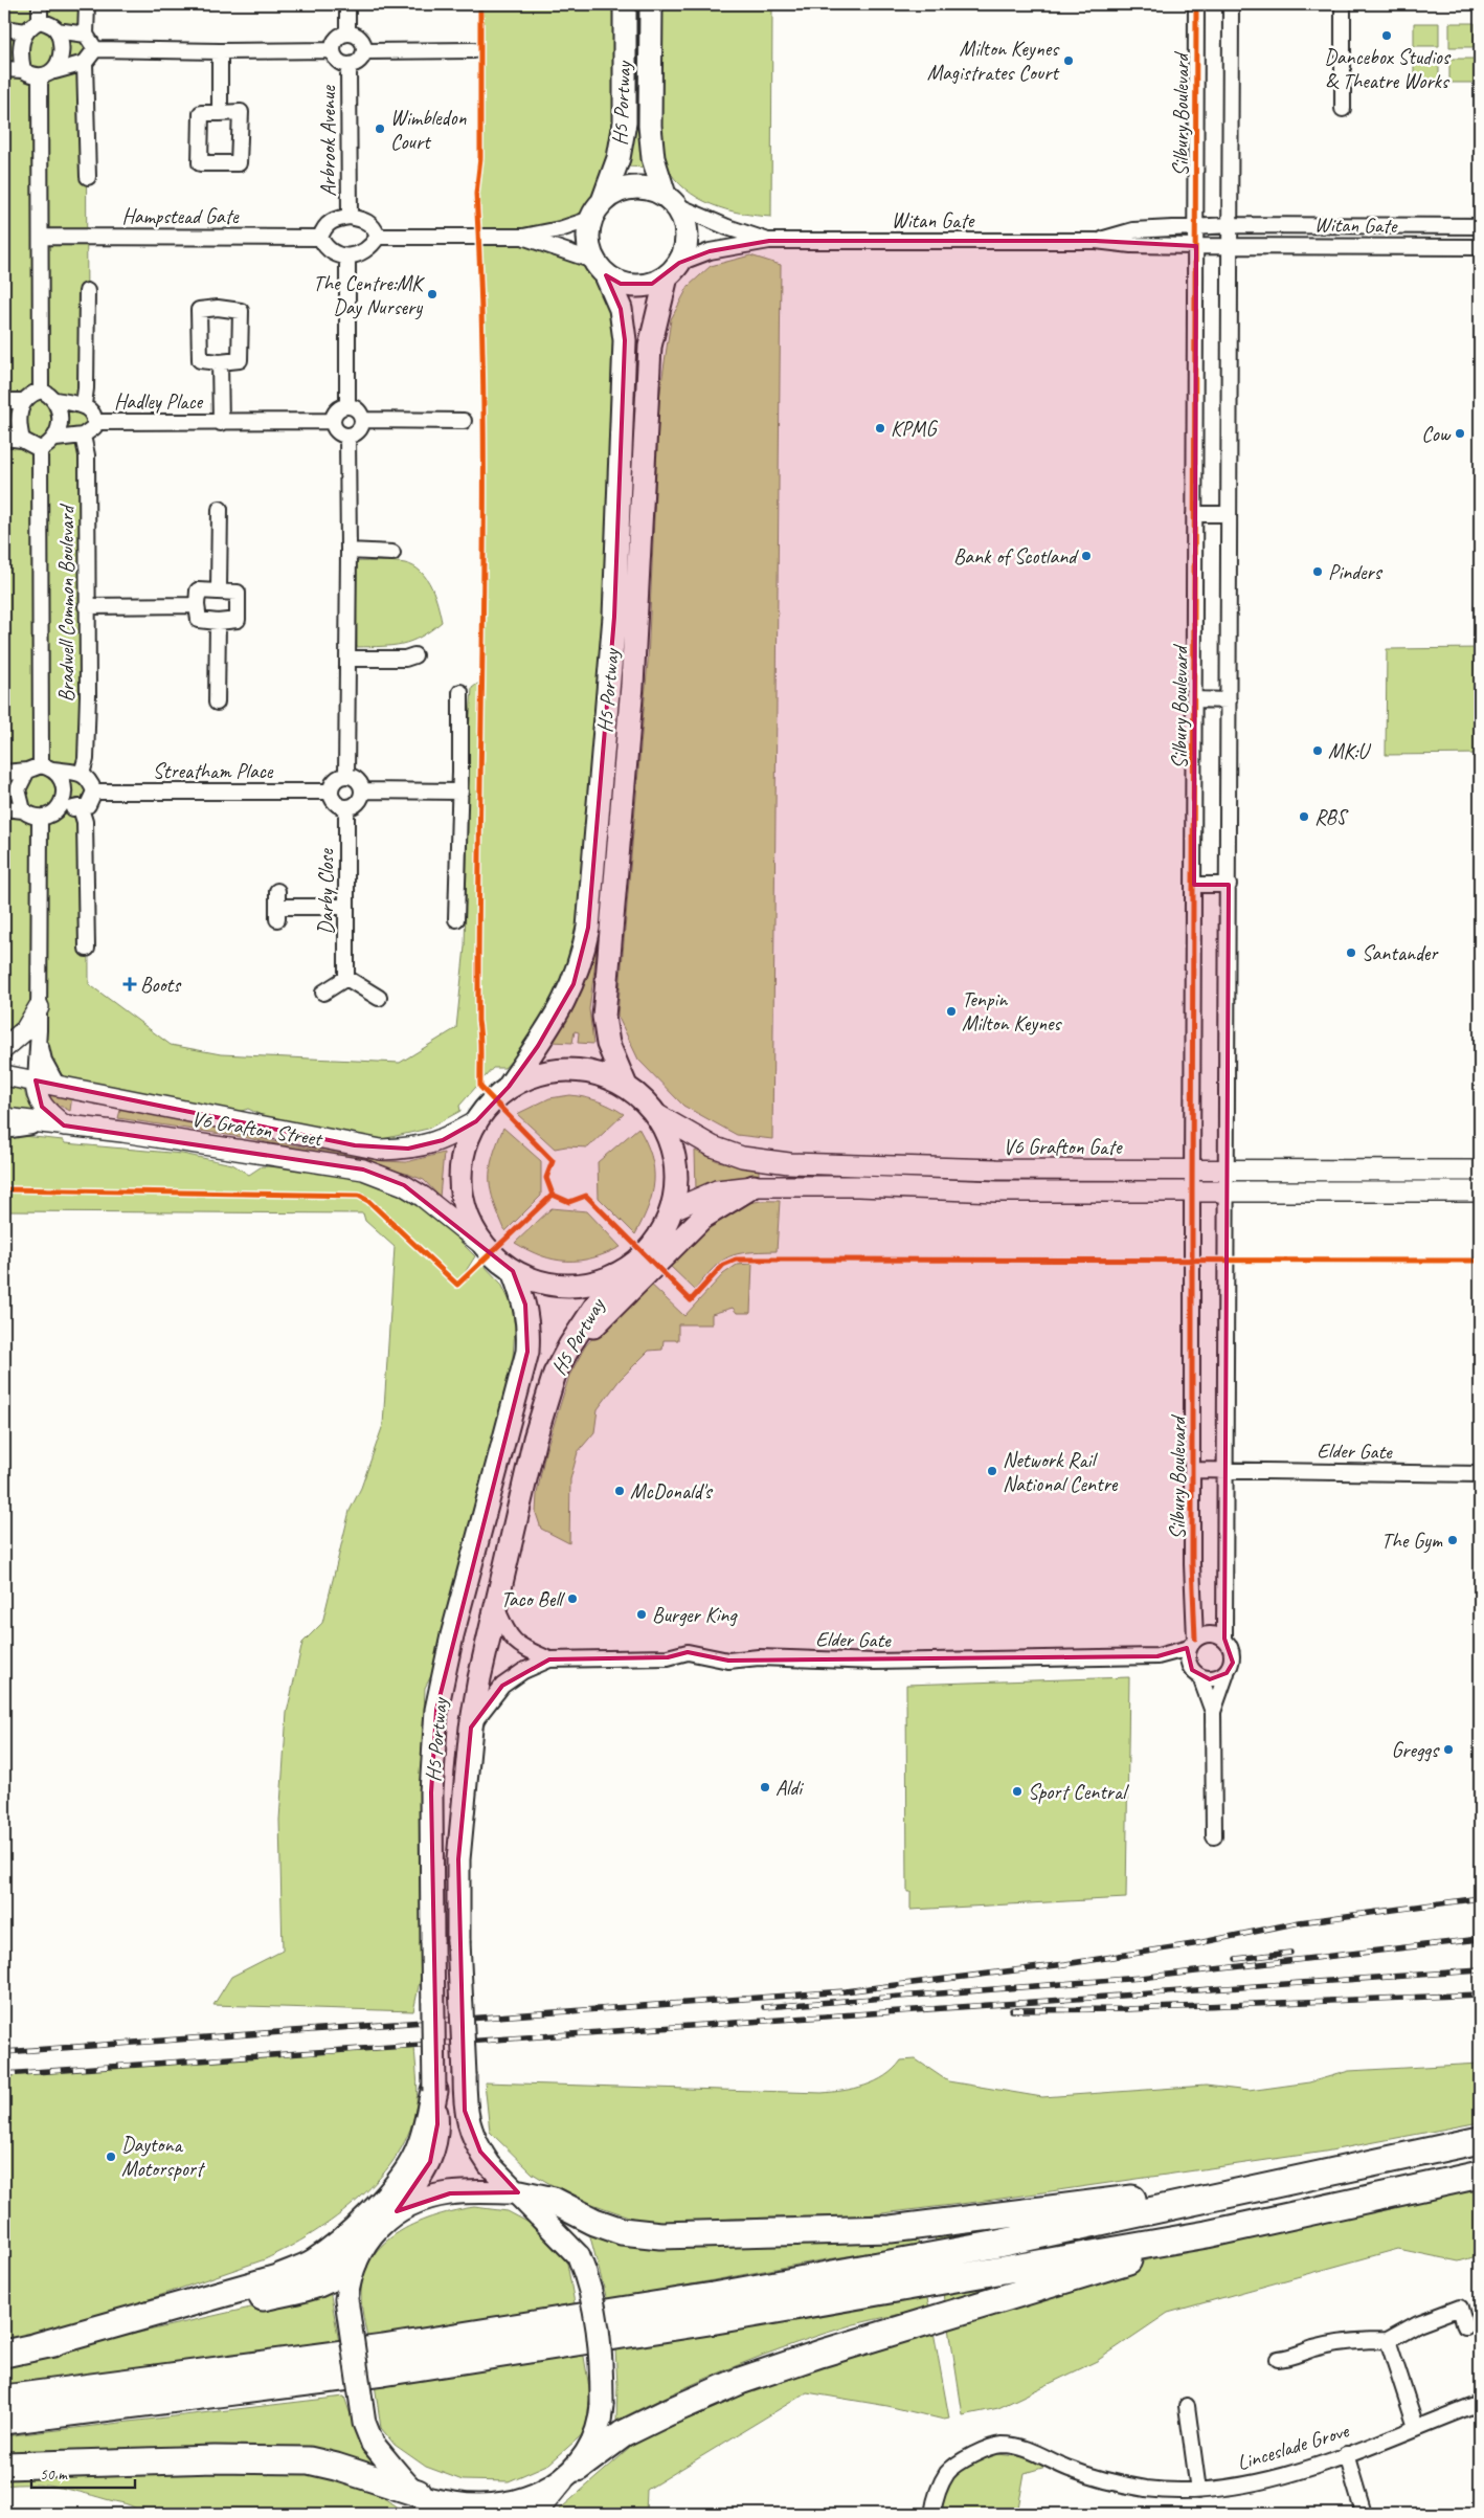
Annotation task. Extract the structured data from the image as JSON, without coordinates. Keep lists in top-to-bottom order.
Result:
{
  "streets": {
    "main road": ["H5 Portway"],
    "street": [
      "Silbury Boulevard",
      "Arbrook Avenue",
      "Hampstead Gate",
      "Witan Gate",
      "Hadley Place",
      "Bradwell Common Boulevard",
      "Streatham Place",
      "Darby Close",
      "V6 Grafton Street",
      "V6 Grafton Gate",
      "Elder Gate",
      "Linceslade Grove"
    ]
  },
  "crossings": [
    ["H5 Portway", "Witan Gate"],
    ["H5 Portway", "V6 Grafton Street"],
    ["H5 Portway", "V6 Grafton Gate"],
    ["H5 Portway", "Elder Gate"],
    ["Silbury Boulevard", "Witan Gate"],
    ["Silbury Boulevard", "V6 Grafton Gate"],
    ["Silbury Boulevard", "Elder Gate"],
    ["Arbrook Avenue", "Hampstead Gate"],
    ["Streatham Place", "Darby Close"]
  ],
  "places": {
    "other": [
      "Dancebox Studios & Theatre Works",
      "Milton Keynes Magistrates Court",
      "Wimbledon Court",
      "The Centre:MK Day Nursery",
      "KPMG",
      "Cow",
      "Bank of Scotland",
      "Pinders",
      "MK:U",
      "RBS",
      "Santander",
      "Tenpin Milton Keynes",
      "Network Rail National Centre",
      "McDonald's",
      "The Gym",
      "Taco Bell",
      "Burger King",
      "Greggs",
      "Aldi",
      "Sport Central",
      "Daytona Motorsport"
    ],
    "health": ["Boots"]
  },
  "scale_bar": "50 m"
}
